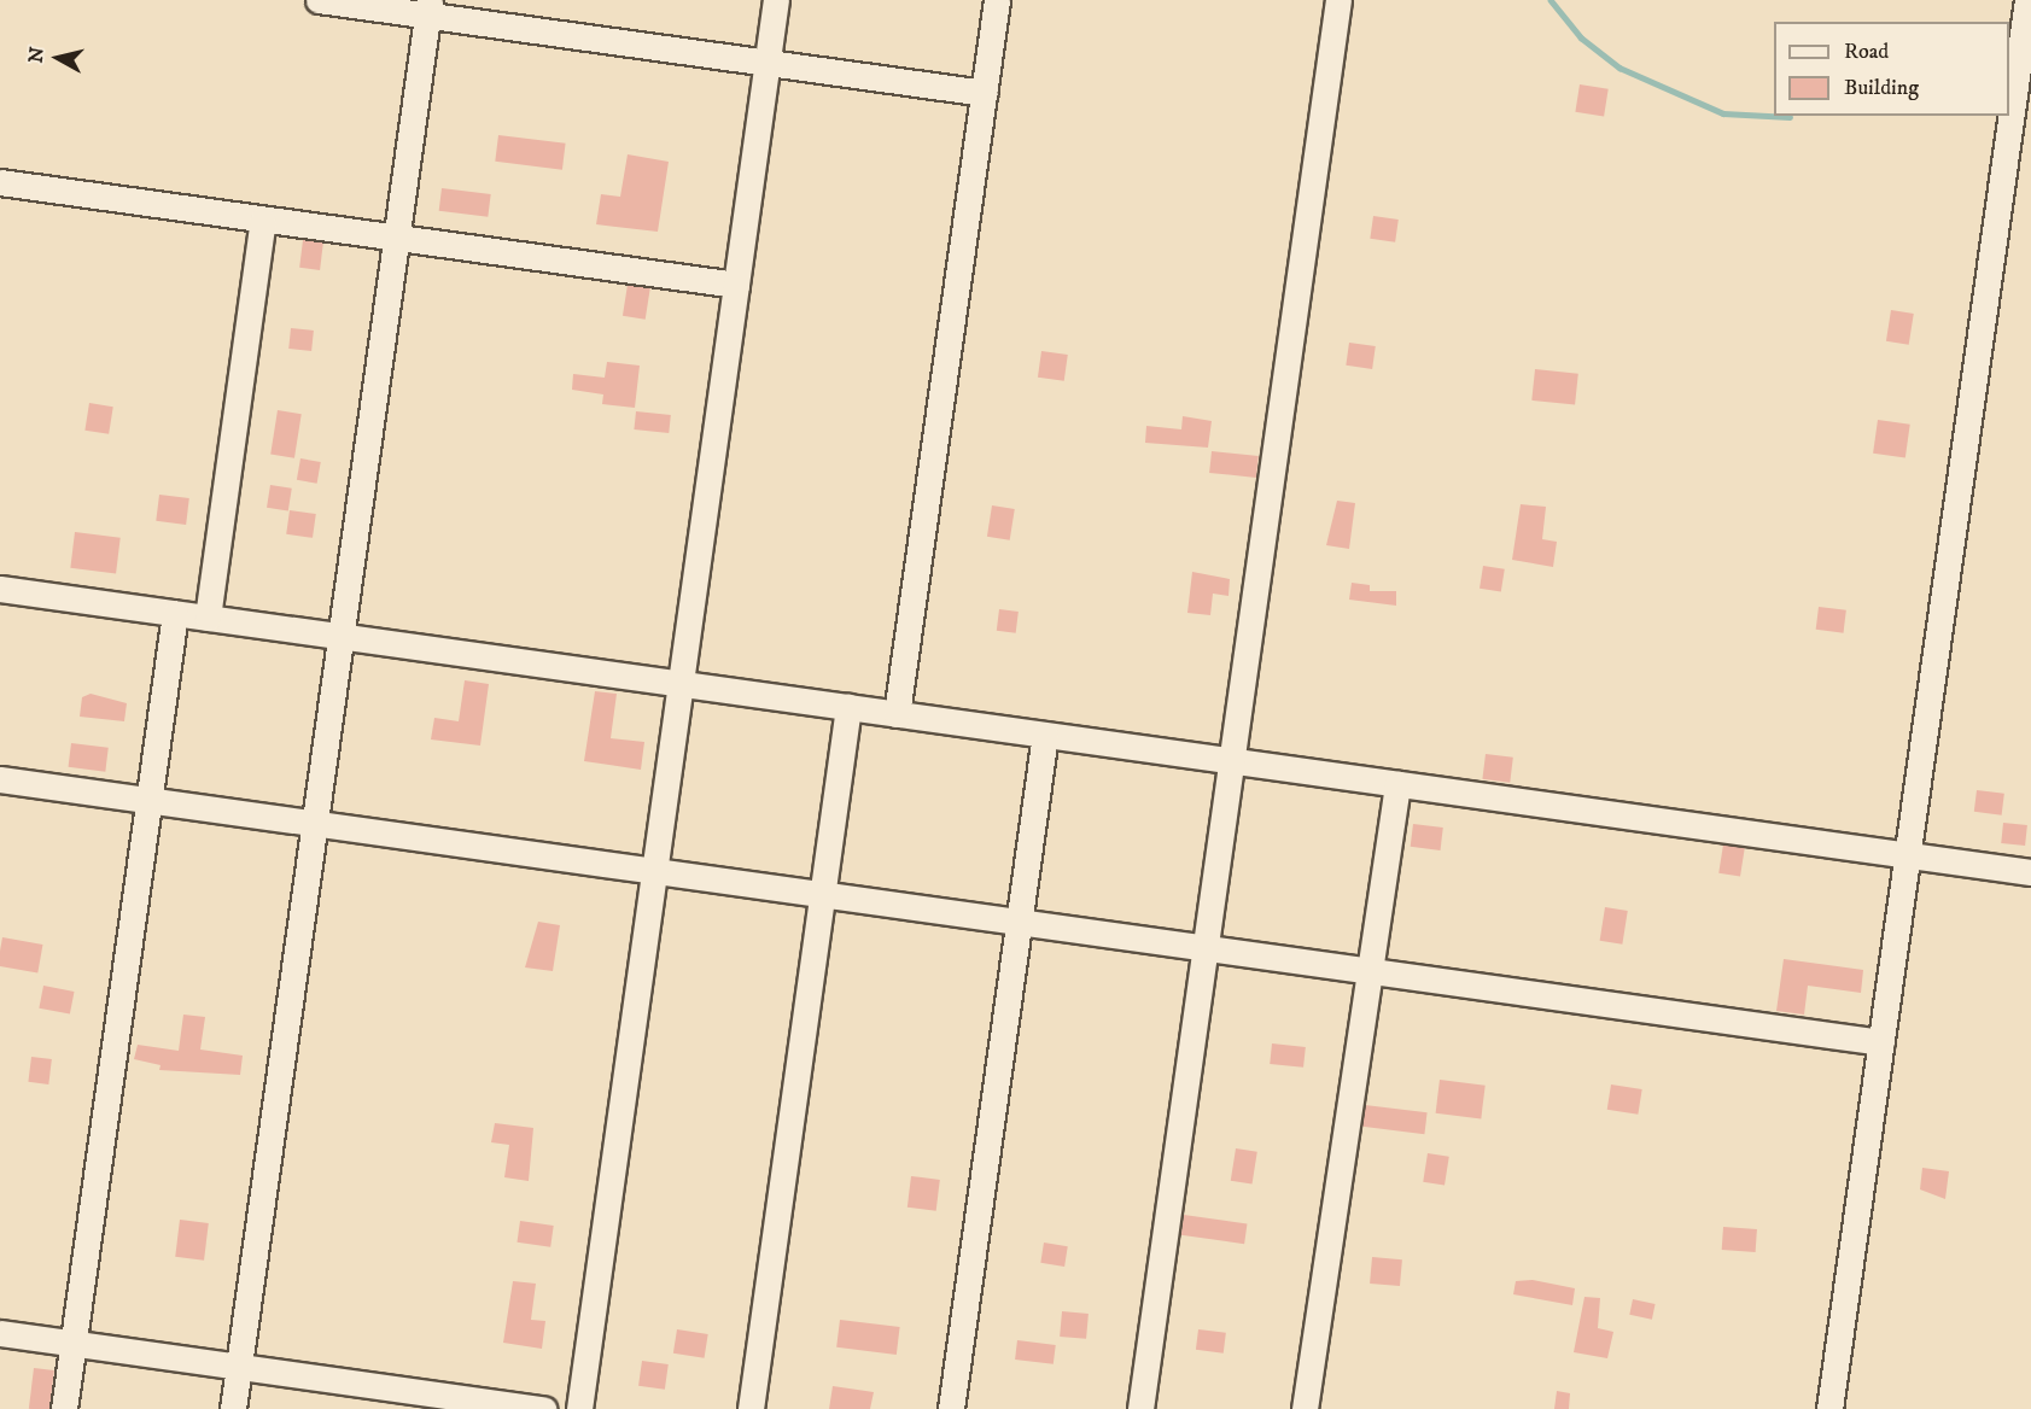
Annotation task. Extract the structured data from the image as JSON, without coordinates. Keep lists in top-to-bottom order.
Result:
{
  "legend": ["Road", "Building"],
  "north": "left"
}
